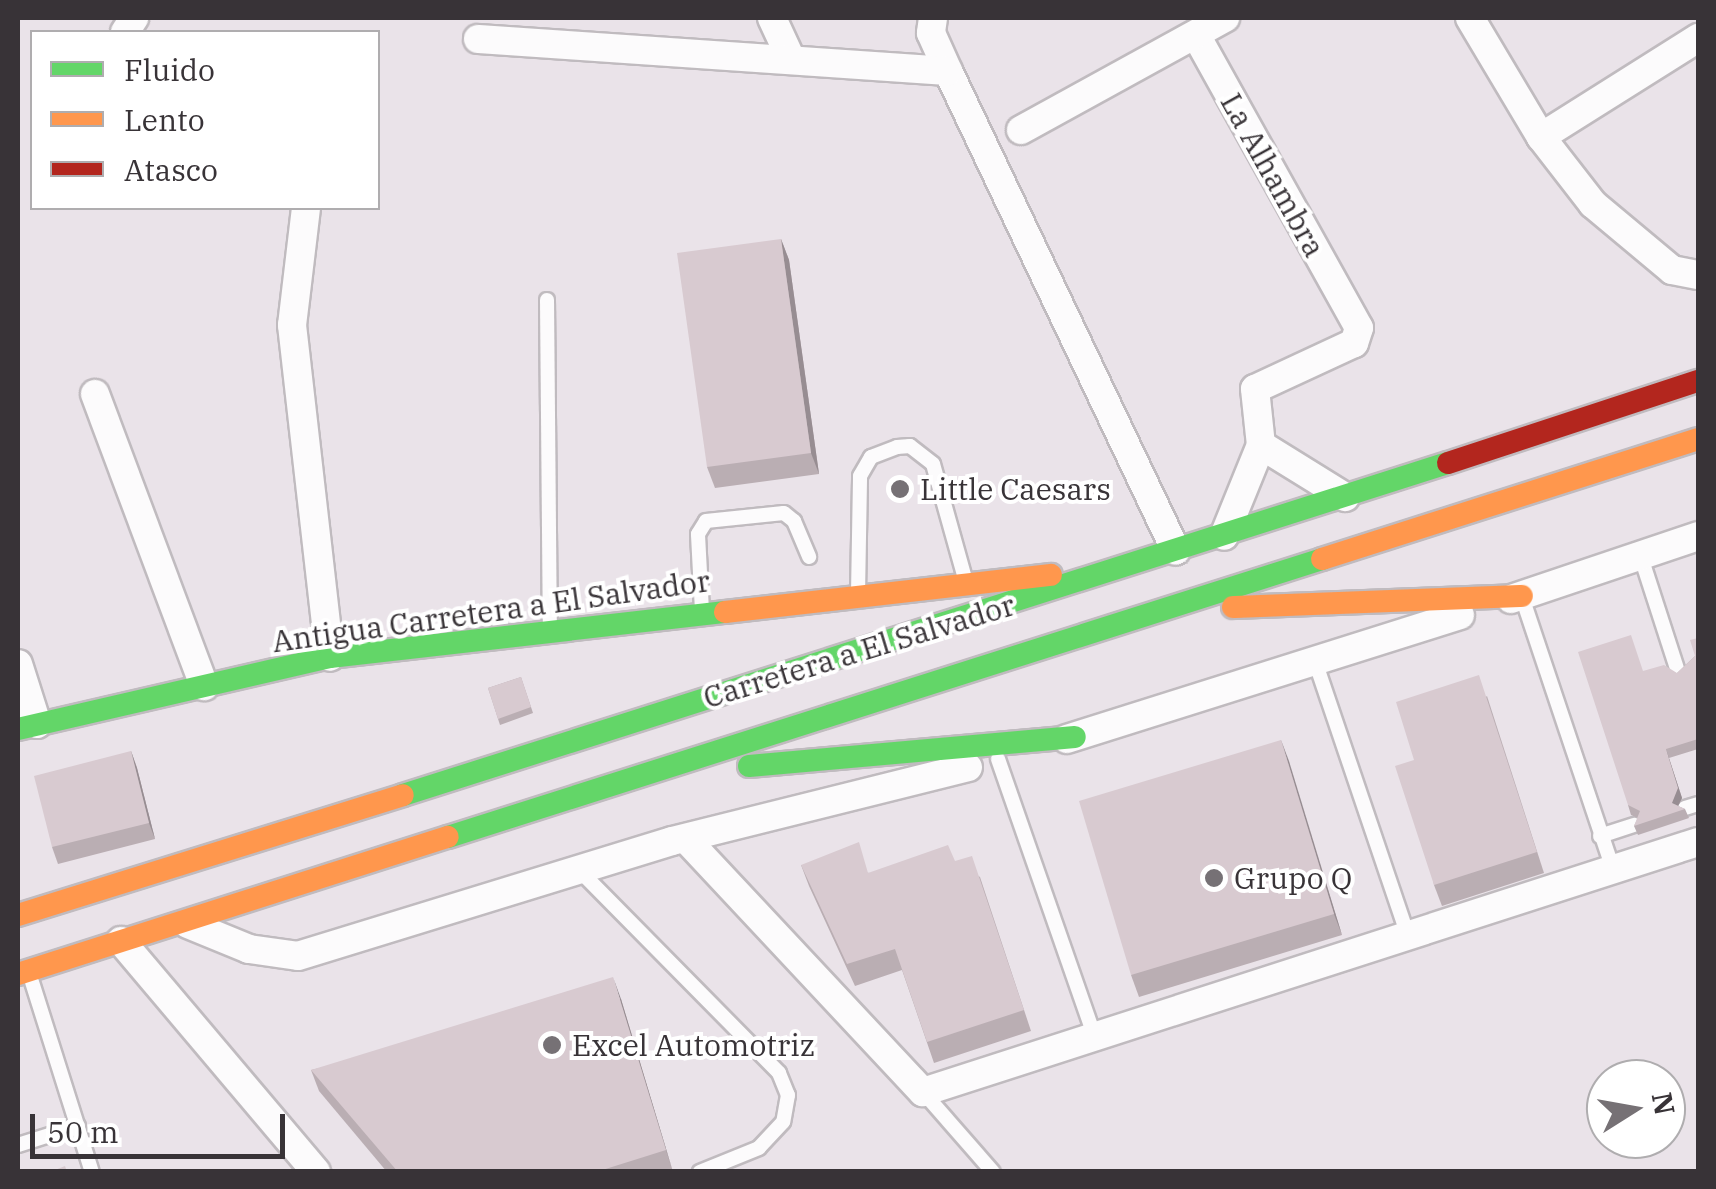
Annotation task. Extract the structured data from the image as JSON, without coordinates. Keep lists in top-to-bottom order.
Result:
{
  "streets": {
    "main road": ["Antigua Carretera a El Salvador", "Carretera a El Salvador"],
    "street": ["La Alhambra"]
  },
  "crossings": [
    ["La Alhambra", "Carretera a El Salvador"],
    ["Antigua Carretera a El Salvador", "Carretera a El Salvador"]
  ],
  "places": ["Little Caesars", "Grupo Q", "Excel Automotriz"],
  "legend": ["Fluido", "Lento", "Atasco"],
  "scale_bar": "50 m",
  "north": "right"
}
